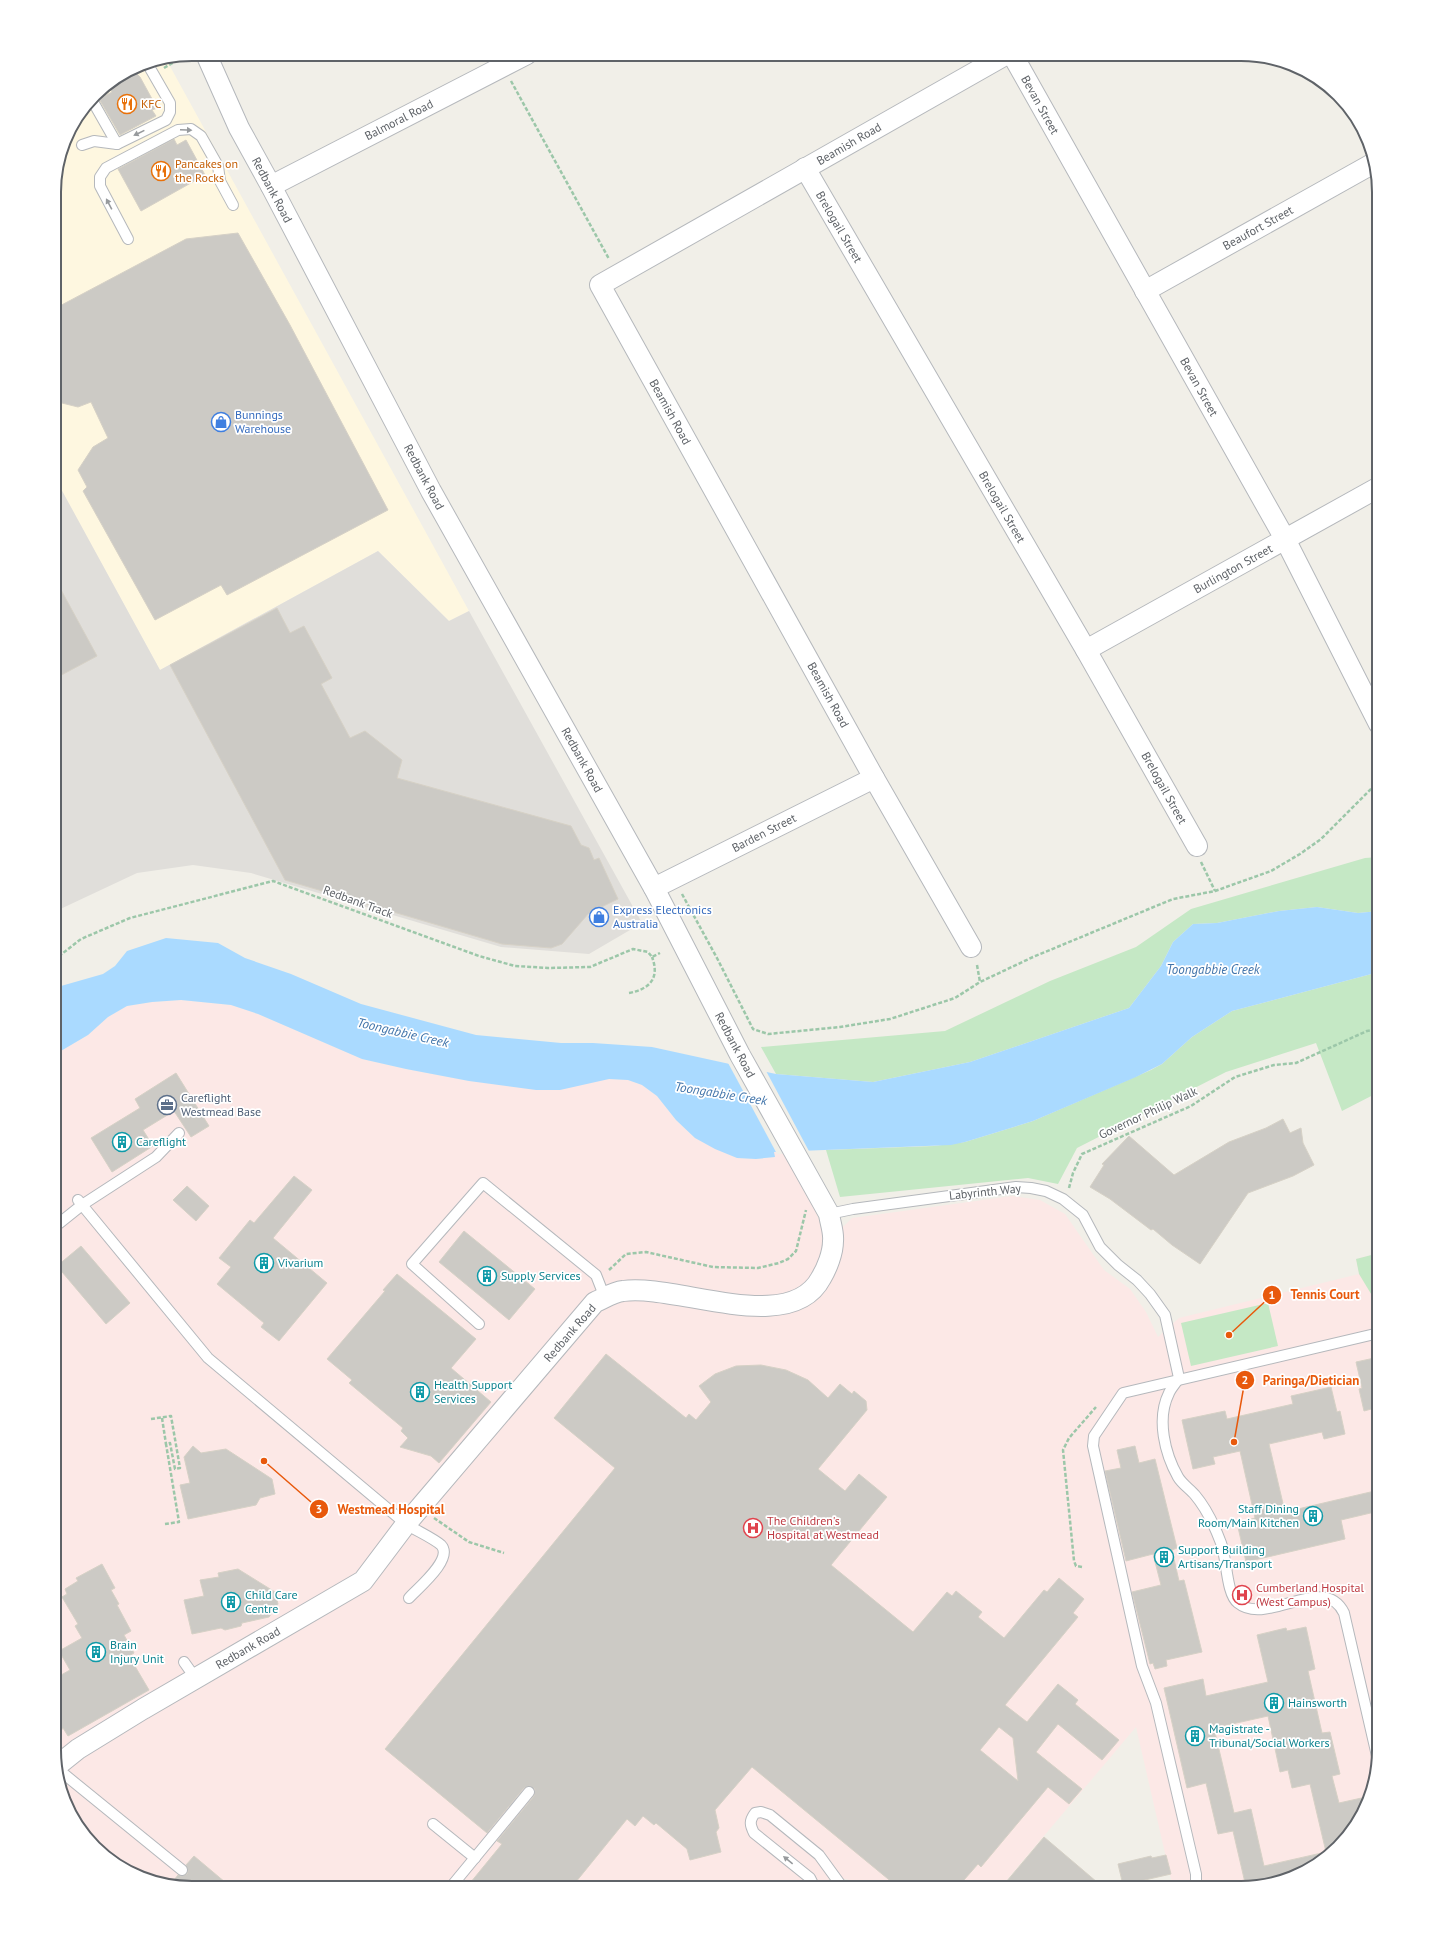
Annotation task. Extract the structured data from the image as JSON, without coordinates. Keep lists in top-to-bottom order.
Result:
{
  "streets": {
    "street": [
      "Bevan Street",
      "Balmoral Road",
      "Beamish Road",
      "Redbank Road",
      "Brelogail Street",
      "Beaufort Street",
      "Burlington Street",
      "Barden Street"
    ],
    "lane": ["Labyrinth Way"],
    "path": ["Redbank Track", "Governor Philip Walk"]
  },
  "crossings": [
    ["Bevan Street", "Beaufort Street"],
    ["Bevan Street", "Burlington Street"],
    ["Balmoral Road", "Redbank Road"],
    ["Beamish Road", "Brelogail Street"],
    ["Beamish Road", "Barden Street"],
    ["Redbank Road", "Barden Street"],
    ["Redbank Road", "Labyrinth Way"],
    ["Brelogail Street", "Burlington Street"],
    ["Governor Philip Walk", "Labyrinth Way"]
  ],
  "water": ["Toongabbie Creek"],
  "places": {
    "restaurant": ["KFC", "Pancakes on the Rocks"],
    "shop": ["Bunnings Warehouse", "Express Electronics Australia"],
    "office": ["Careflight Westmead Base"],
    "building": [
      "Careflight",
      "Vivarium",
      "Supply Services",
      "Health Support Services",
      "Staff Dining Room/Main Kitchen",
      "Support Building Artisans/Transport",
      "Child Care Centre",
      "Brain Injury Unit",
      "Hainsworth",
      "Magistrate - Tribunal/Social Workers"
    ],
    "other": ["Tennis Court", "Paringa/Dietician", "Westmead Hospital"],
    "hospital": ["The Children's Hospital at Westmead", "Cumberland Hospital (West Campus)"]
  }
}
